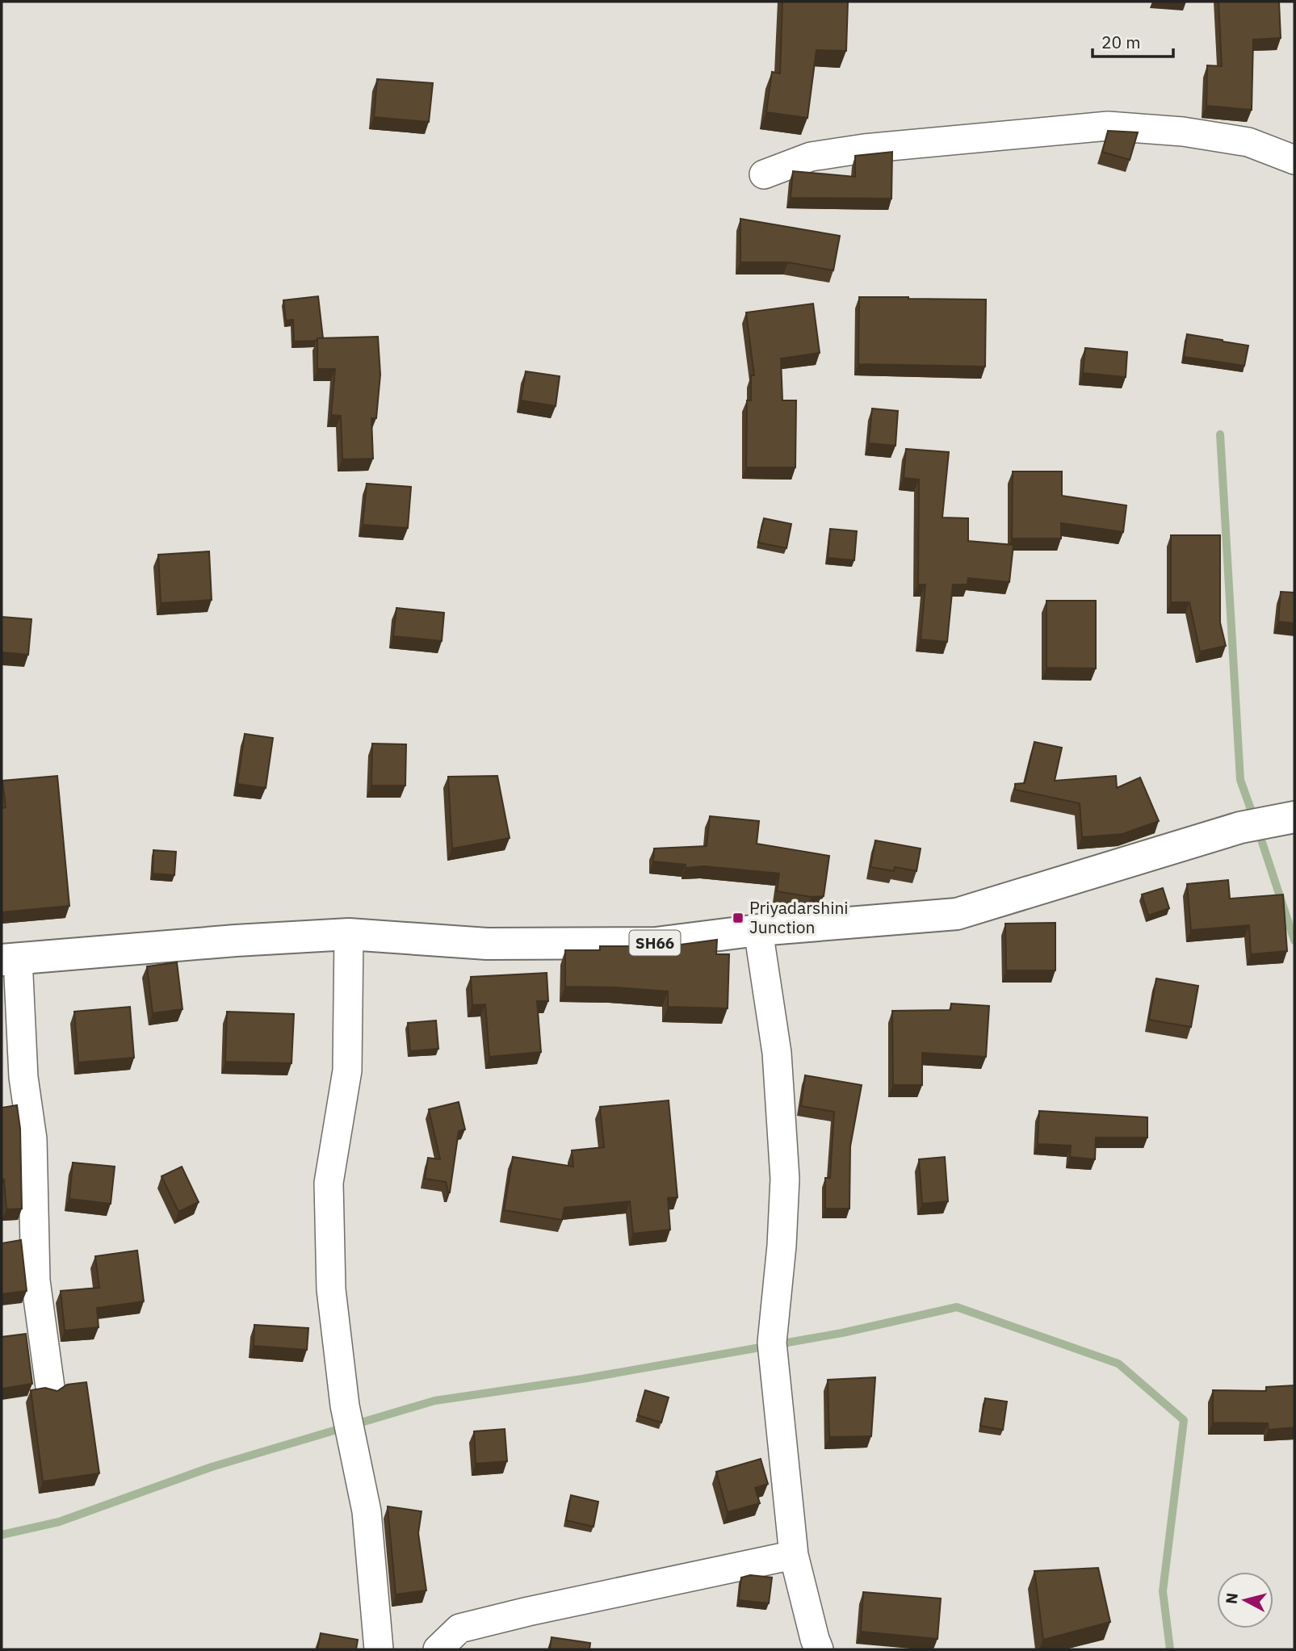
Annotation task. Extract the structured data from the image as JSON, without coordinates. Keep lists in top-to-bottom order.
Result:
{
  "streets": {
    "main road": ["SH66"]
  },
  "places": {
    "transit": ["Priyadarshini Junction"]
  },
  "scale_bar": "20 m",
  "north": "left"
}
